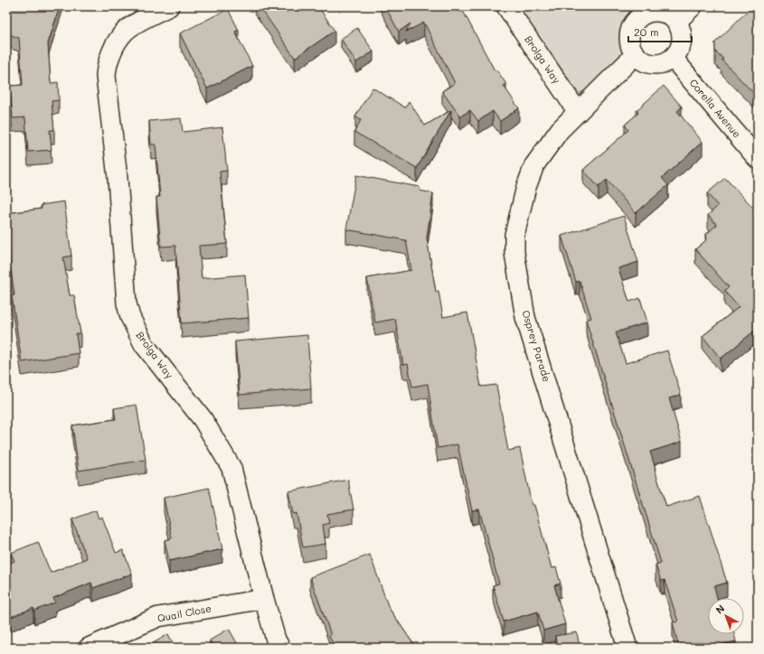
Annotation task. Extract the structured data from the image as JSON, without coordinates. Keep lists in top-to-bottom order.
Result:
{
  "streets": {
    "street": [
      "Brolga Way",
      "Corella Avenue",
      "Osprey Parade",
      "Quail Close"
    ]
  },
  "crossings": [
    ["Brolga Way", "Osprey Parade"],
    ["Brolga Way", "Quail Close"],
    ["Corella Avenue", "Osprey Parade"]
  ],
  "scale_bar": "20 m",
  "north": "top left"
}
